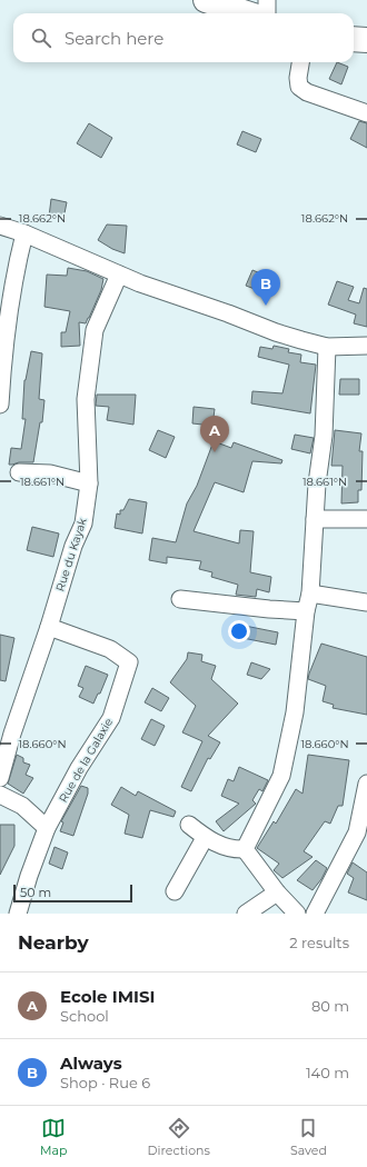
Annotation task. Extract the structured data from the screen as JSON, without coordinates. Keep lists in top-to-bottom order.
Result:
{
  "streets": {
    "street": ["Rue du Kayak", "Rue de la Galaxie"]
  },
  "crossings": [
    ["Rue du Kayak", "Rue de la Galaxie"]
  ],
  "scale_bar": "50 m",
  "page": {
    "search": "Search here",
    "pins": ["B", "A"],
    "scale": "50 m",
    "heading": ["Nearby", "2 results"],
    "list": [
      {
        "mark": "A",
        "name": "Ecole IMISI",
        "note": "School",
        "value": "80 m"
      },
      {
        "mark": "B",
        "name": "Always",
        "note": "Shop · Rue 6",
        "value": "140 m"
      }
    ],
    "nav": ["Map", "Directions", "Saved"]
  },
  "coordinates": ["18.662°N", "18.661°N", "18.660°N"]
}
